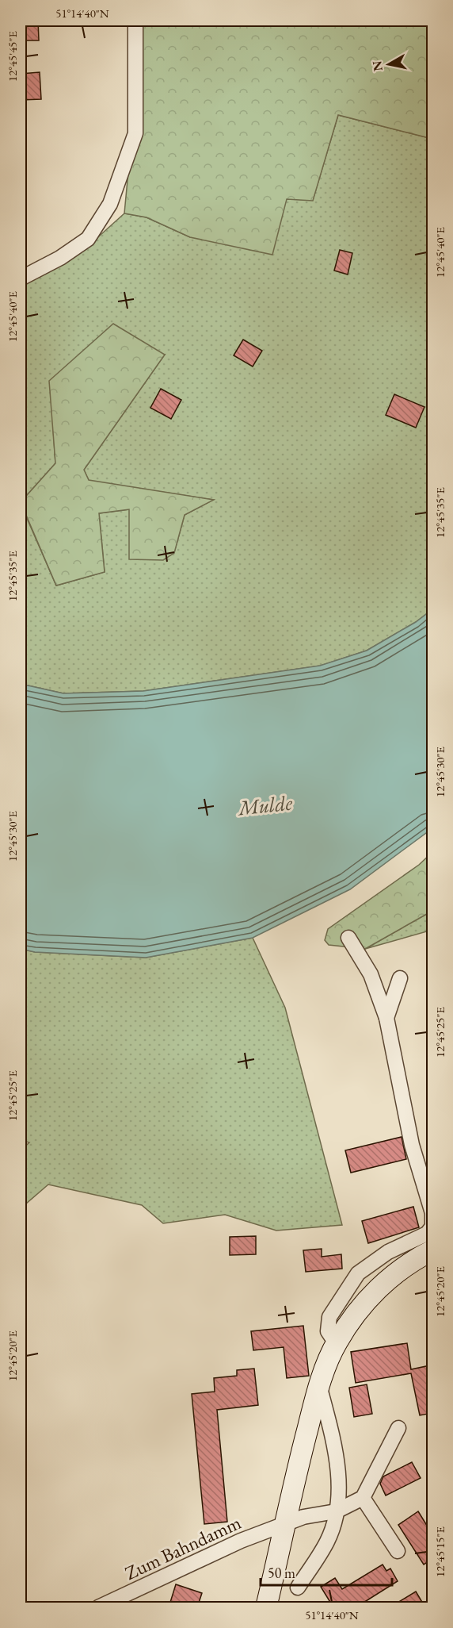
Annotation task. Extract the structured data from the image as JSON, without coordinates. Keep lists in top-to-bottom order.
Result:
{
  "streets": {
    "street": ["Zum Bahndamm"]
  },
  "water": ["Mulde"],
  "scale_bar": "50 m",
  "north": "left",
  "coordinates": [
    "51°14'40\"N",
    "12°45'45\"E",
    "12°45'40\"E",
    "12°45'35\"E",
    "12°45'30\"E",
    "12°45'25\"E",
    "12°45'20\"E",
    "12°45'15\"E"
  ]
}
